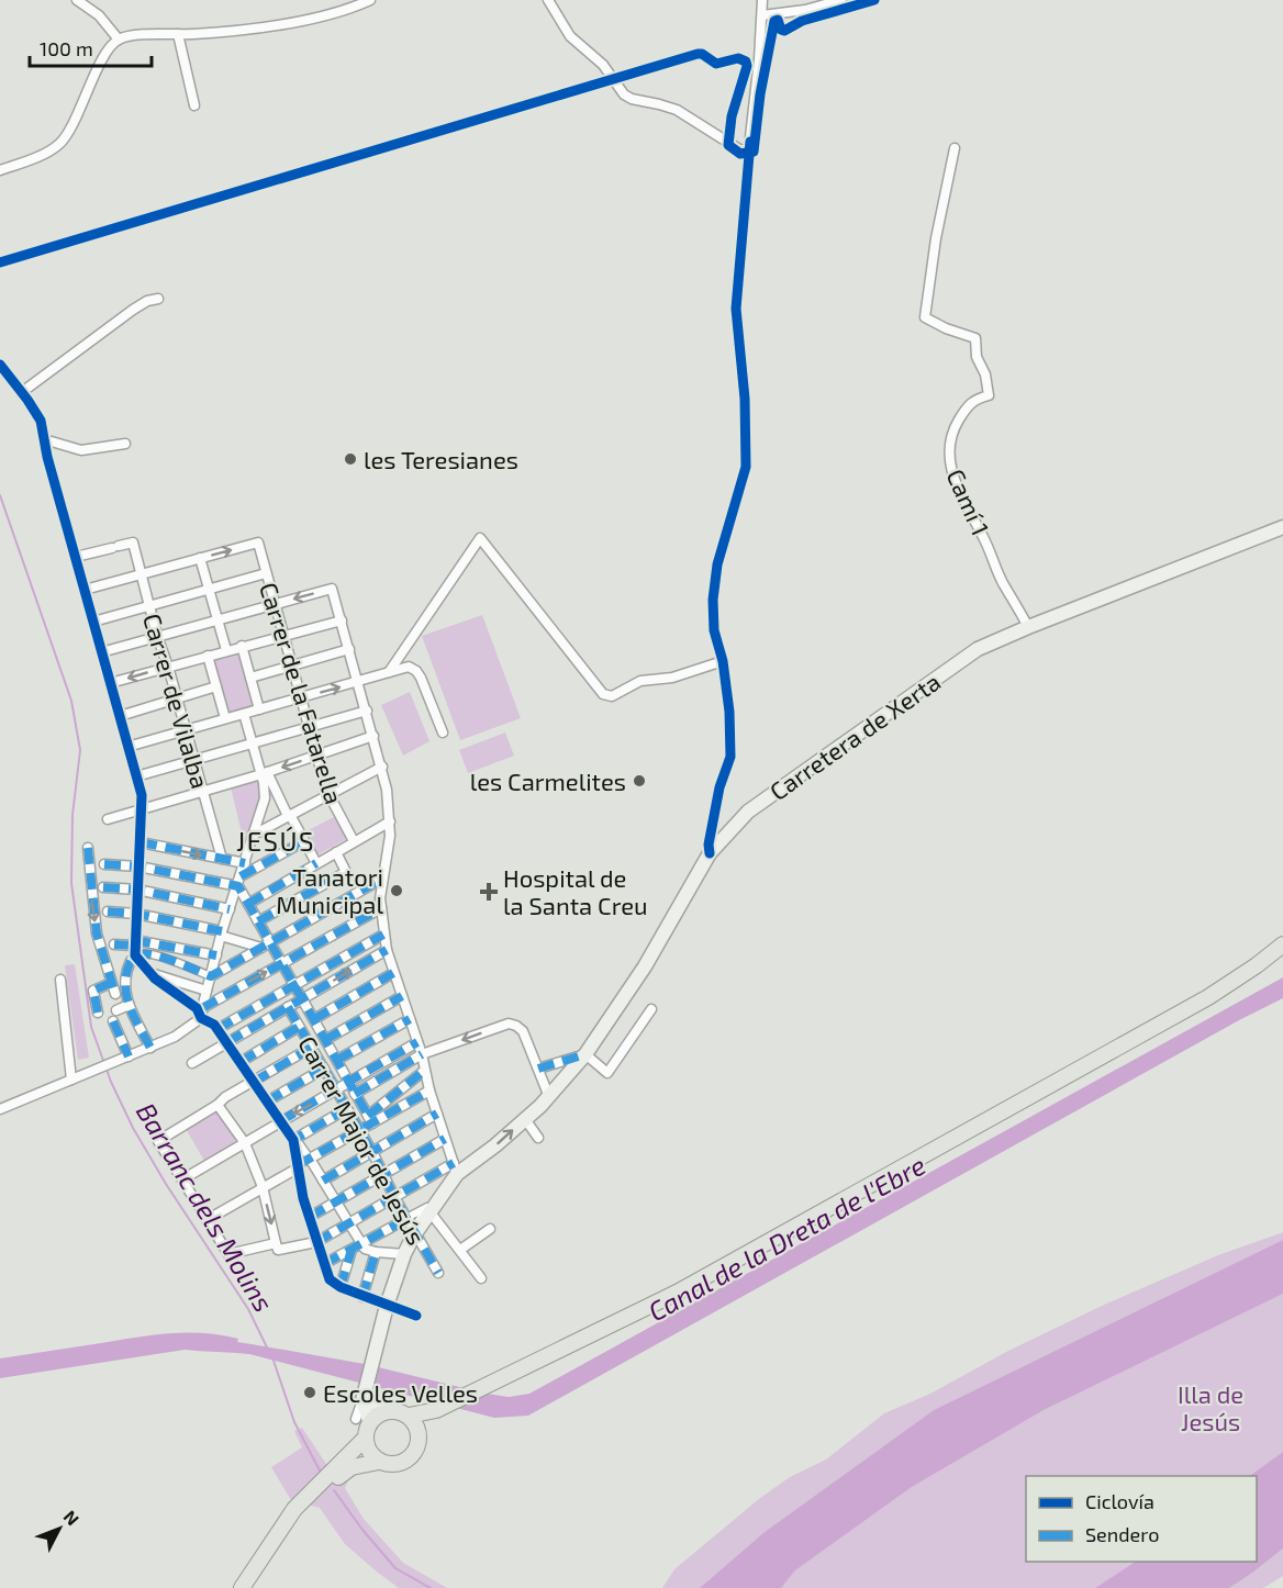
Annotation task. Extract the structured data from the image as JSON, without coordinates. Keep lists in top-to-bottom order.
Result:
{
  "streets": {
    "main road": ["Carretera de Xerta"],
    "street": [
      "Camí 1",
      "Carrer de la Fatarella",
      "Carrer de Vilalba",
      "Carrer Major de Jesús"
    ]
  },
  "crossings": [
    ["Camí 1", "Carretera de Xerta"]
  ],
  "districts": ["JESÚS"],
  "water": ["Barranc dels Molins", "Canal de la Dreta de l'Ebre"],
  "parks": ["Illa de Jesús"],
  "places": {
    "other": [
      "les Teresianes",
      "les Carmelites",
      "Tanatori Municipal",
      "Escoles Velles"
    ],
    "health": ["Hospital de la Santa Creu"]
  },
  "legend": ["Ciclovía", "Sendero"],
  "scale_bar": "100 m",
  "north": "top right"
}
